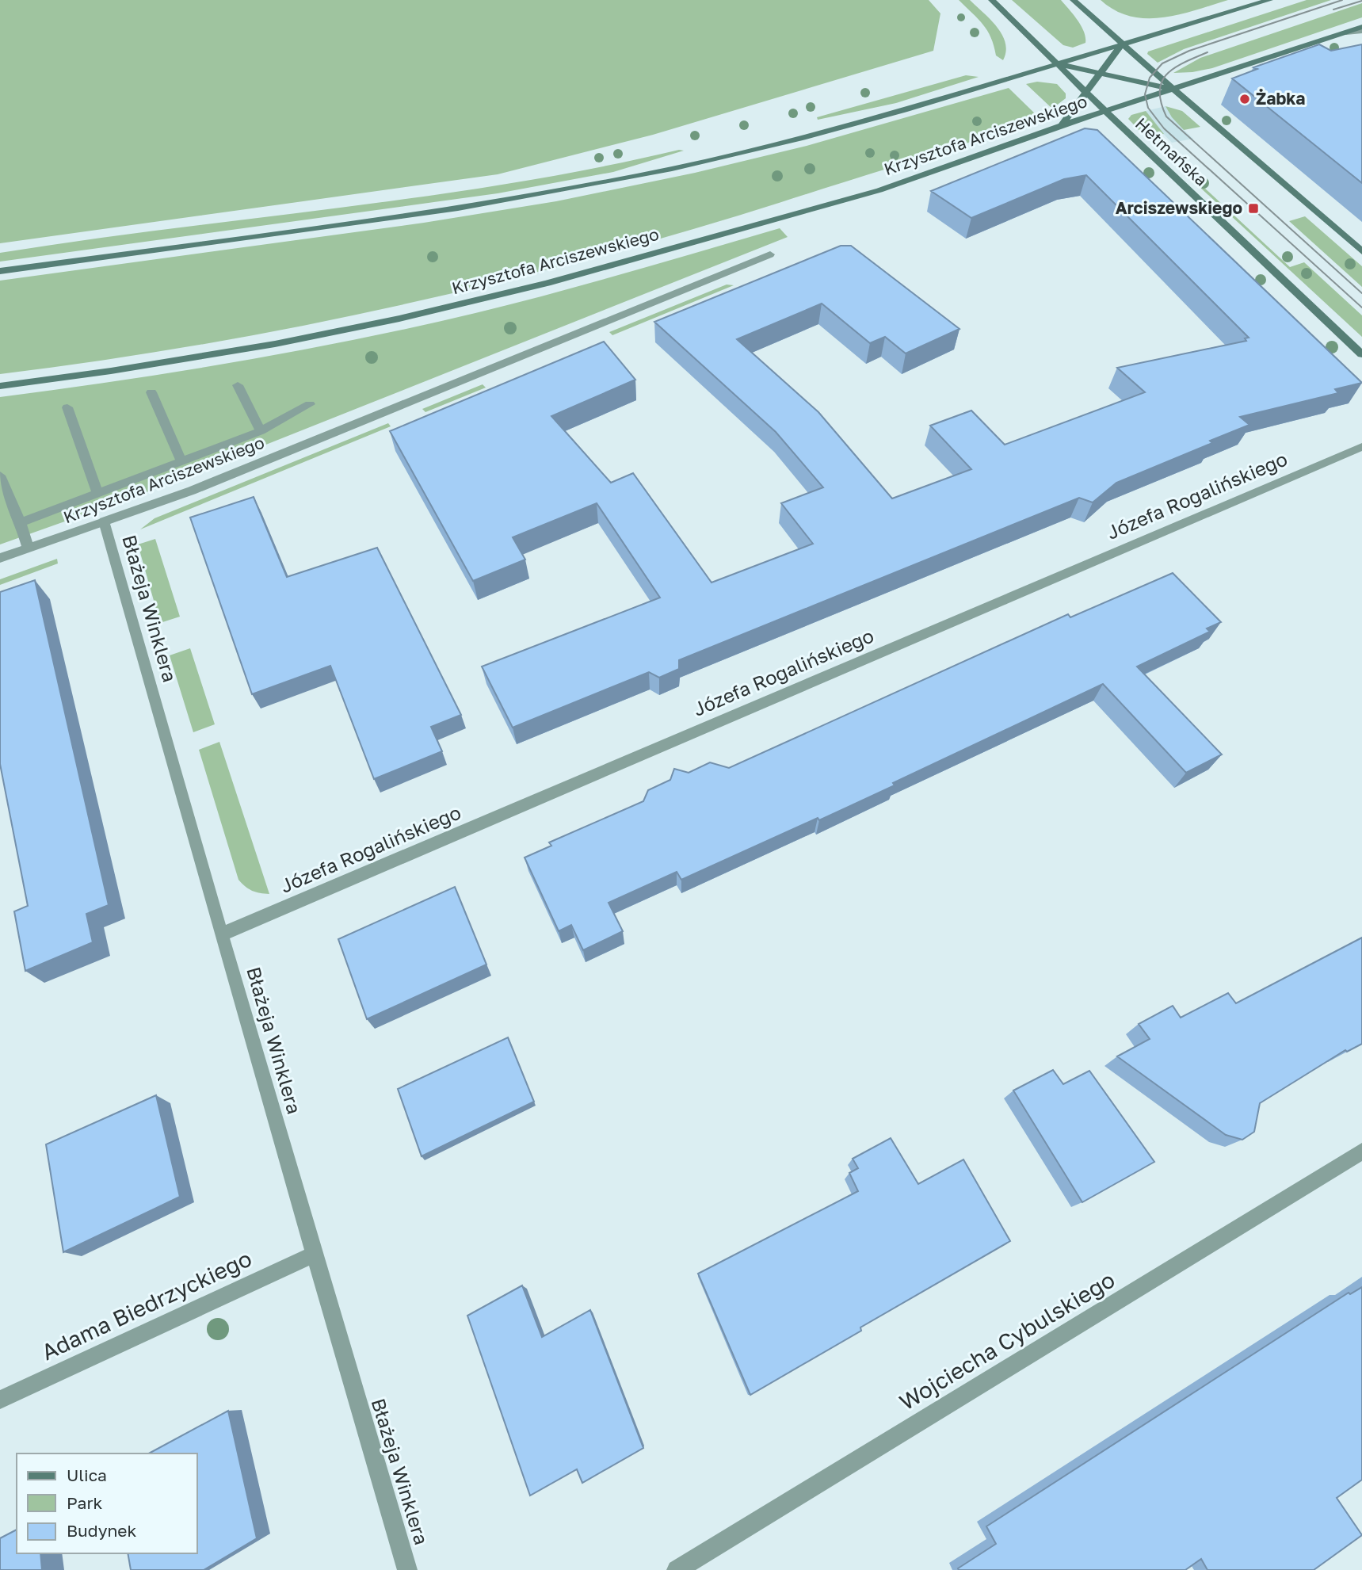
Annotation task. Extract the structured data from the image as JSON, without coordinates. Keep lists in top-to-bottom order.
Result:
{
  "streets": {
    "main road": ["Krzysztofa Arciszewskiego", "Hetmańska"],
    "street": [
      "Józefa Rogalińskiego",
      "Błażeja Winklera",
      "Adama Biedrzyckiego",
      "Wojciecha Cybulskiego"
    ]
  },
  "crossings": [
    ["Krzysztofa Arciszewskiego", "Hetmańska"],
    ["Krzysztofa Arciszewskiego", "Błażeja Winklera"],
    ["Józefa Rogalińskiego", "Błażeja Winklera"],
    ["Błażeja Winklera", "Adama Biedrzyckiego"]
  ],
  "places": {
    "other": ["Żabka"],
    "transit": ["Arciszewskiego"]
  },
  "legend": ["Ulica", "Park", "Budynek"]
}
